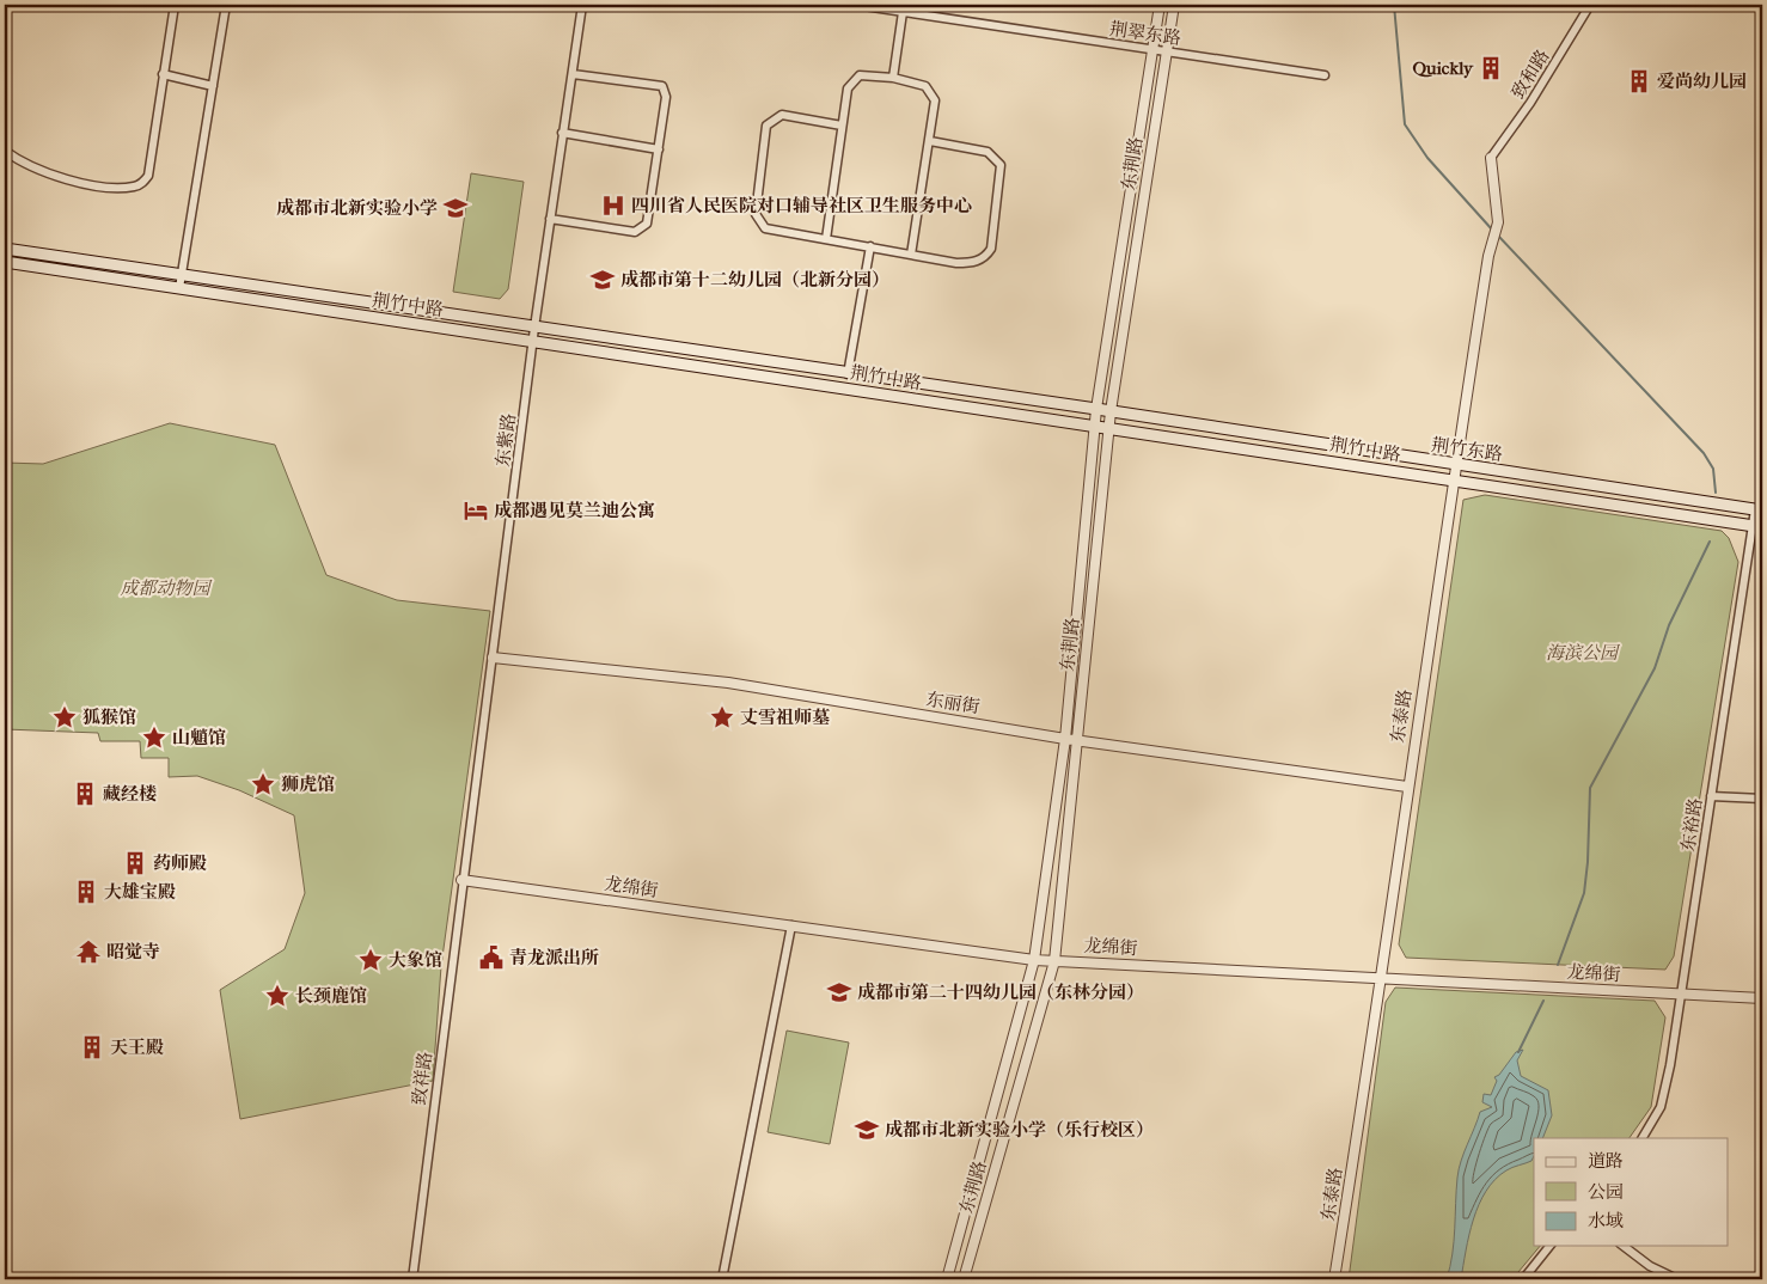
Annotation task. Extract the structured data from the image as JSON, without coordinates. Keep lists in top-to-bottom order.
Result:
{
  "streets": {
    "main road": ["荆竹中路", "荆竹东路"],
    "street": [
      "荆翠东路",
      "致和路",
      "东荆路",
      "东紫路",
      "东丽街",
      "东泰路",
      "东裕路",
      "龙绵街",
      "致祥路"
    ]
  },
  "crossings": [
    ["荆翠东路", "东荆路"],
    ["致和路", "东泰路"],
    ["东荆路", "荆竹中路"],
    ["东荆路", "荆竹东路"],
    ["东荆路", "东丽街"],
    ["东荆路", "龙绵街"],
    ["荆竹中路", "东紫路"],
    ["荆竹中路", "荆竹东路"],
    ["荆竹中路", "东泰路"],
    ["荆竹中路", "东裕路"],
    ["东紫路", "东丽街"],
    ["东紫路", "龙绵街"],
    ["东紫路", "致祥路"],
    ["荆竹东路", "东泰路"],
    ["荆竹东路", "东裕路"],
    ["东丽街", "东泰路"],
    ["东泰路", "龙绵街"],
    ["东裕路", "龙绵街"],
    ["龙绵街", "致祥路"]
  ],
  "parks": ["成都动物园", "海滨公园"],
  "places": {
    "building": [
      "Quickly",
      "爱尚幼儿园",
      "藏经楼",
      "药师殿",
      "大雄宝殿",
      "天王殿"
    ],
    "hospital": ["四川省人民医院对口辅导社区卫生服务中心"],
    "school or university": [
      "成都市北新实验小学",
      "成都市第十二幼儿园（北新分园）",
      "成都市第二十四幼儿园（东林分园）",
      "成都市北新实验小学（乐行校区）"
    ],
    "hotel": ["成都遇见莫兰迪公寓"],
    "place": [
      "狐猴馆",
      "丈雪祖师墓",
      "山魈馆",
      "狮虎馆",
      "大象馆",
      "长颈鹿馆"
    ],
    "temple": ["昭觉寺"],
    "public building": ["青龙派出所"]
  },
  "legend": ["道路", "公园", "水域"]
}
